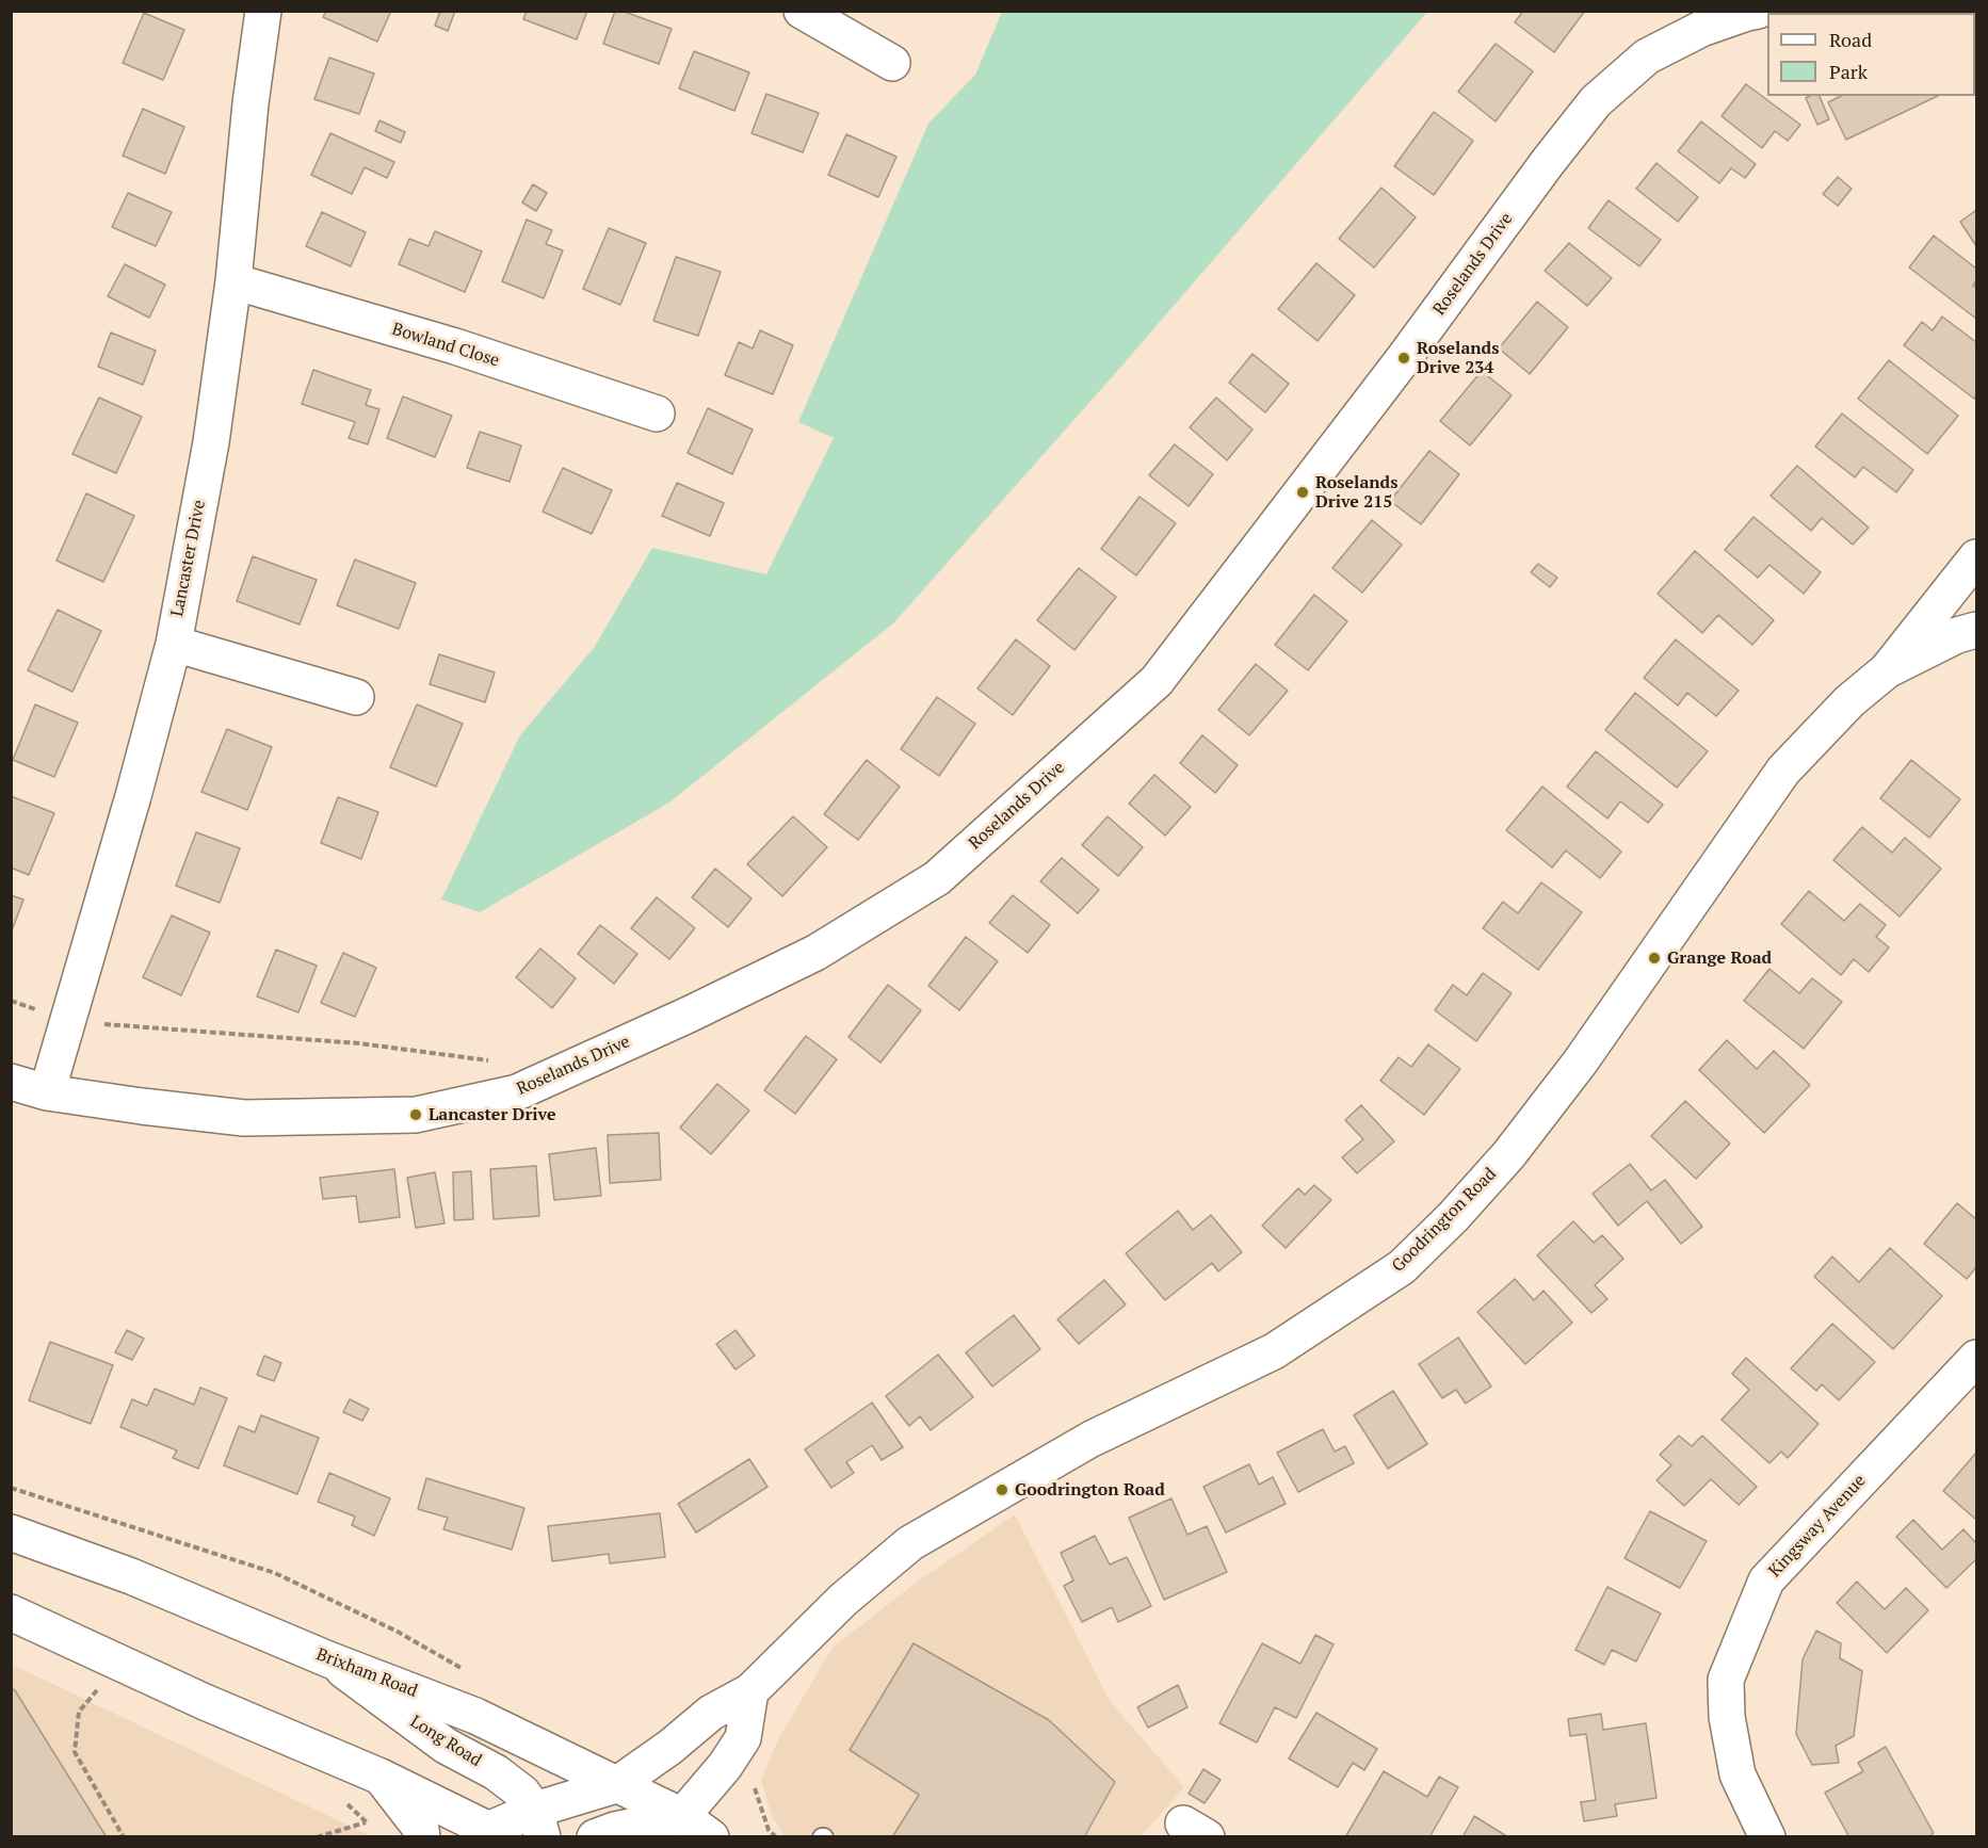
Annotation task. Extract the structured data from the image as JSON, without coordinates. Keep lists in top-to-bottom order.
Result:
{
  "streets": {
    "street": [
      "Roselands Drive",
      "Bowland Close",
      "Lancaster Drive",
      "Goodrington Road",
      "Kingsway Avenue",
      "Brixham Road",
      "Long Road"
    ]
  },
  "crossings": [
    ["Roselands Drive", "Lancaster Drive"],
    ["Bowland Close", "Lancaster Drive"],
    ["Goodrington Road", "Brixham Road"],
    ["Goodrington Road", "Long Road"],
    ["Brixham Road", "Long Road"]
  ],
  "places": [
    "Roselands Drive 234",
    "Roselands Drive 215",
    "Grange Road",
    "Lancaster Drive",
    "Goodrington Road"
  ],
  "legend": ["Road", "Park"]
}
